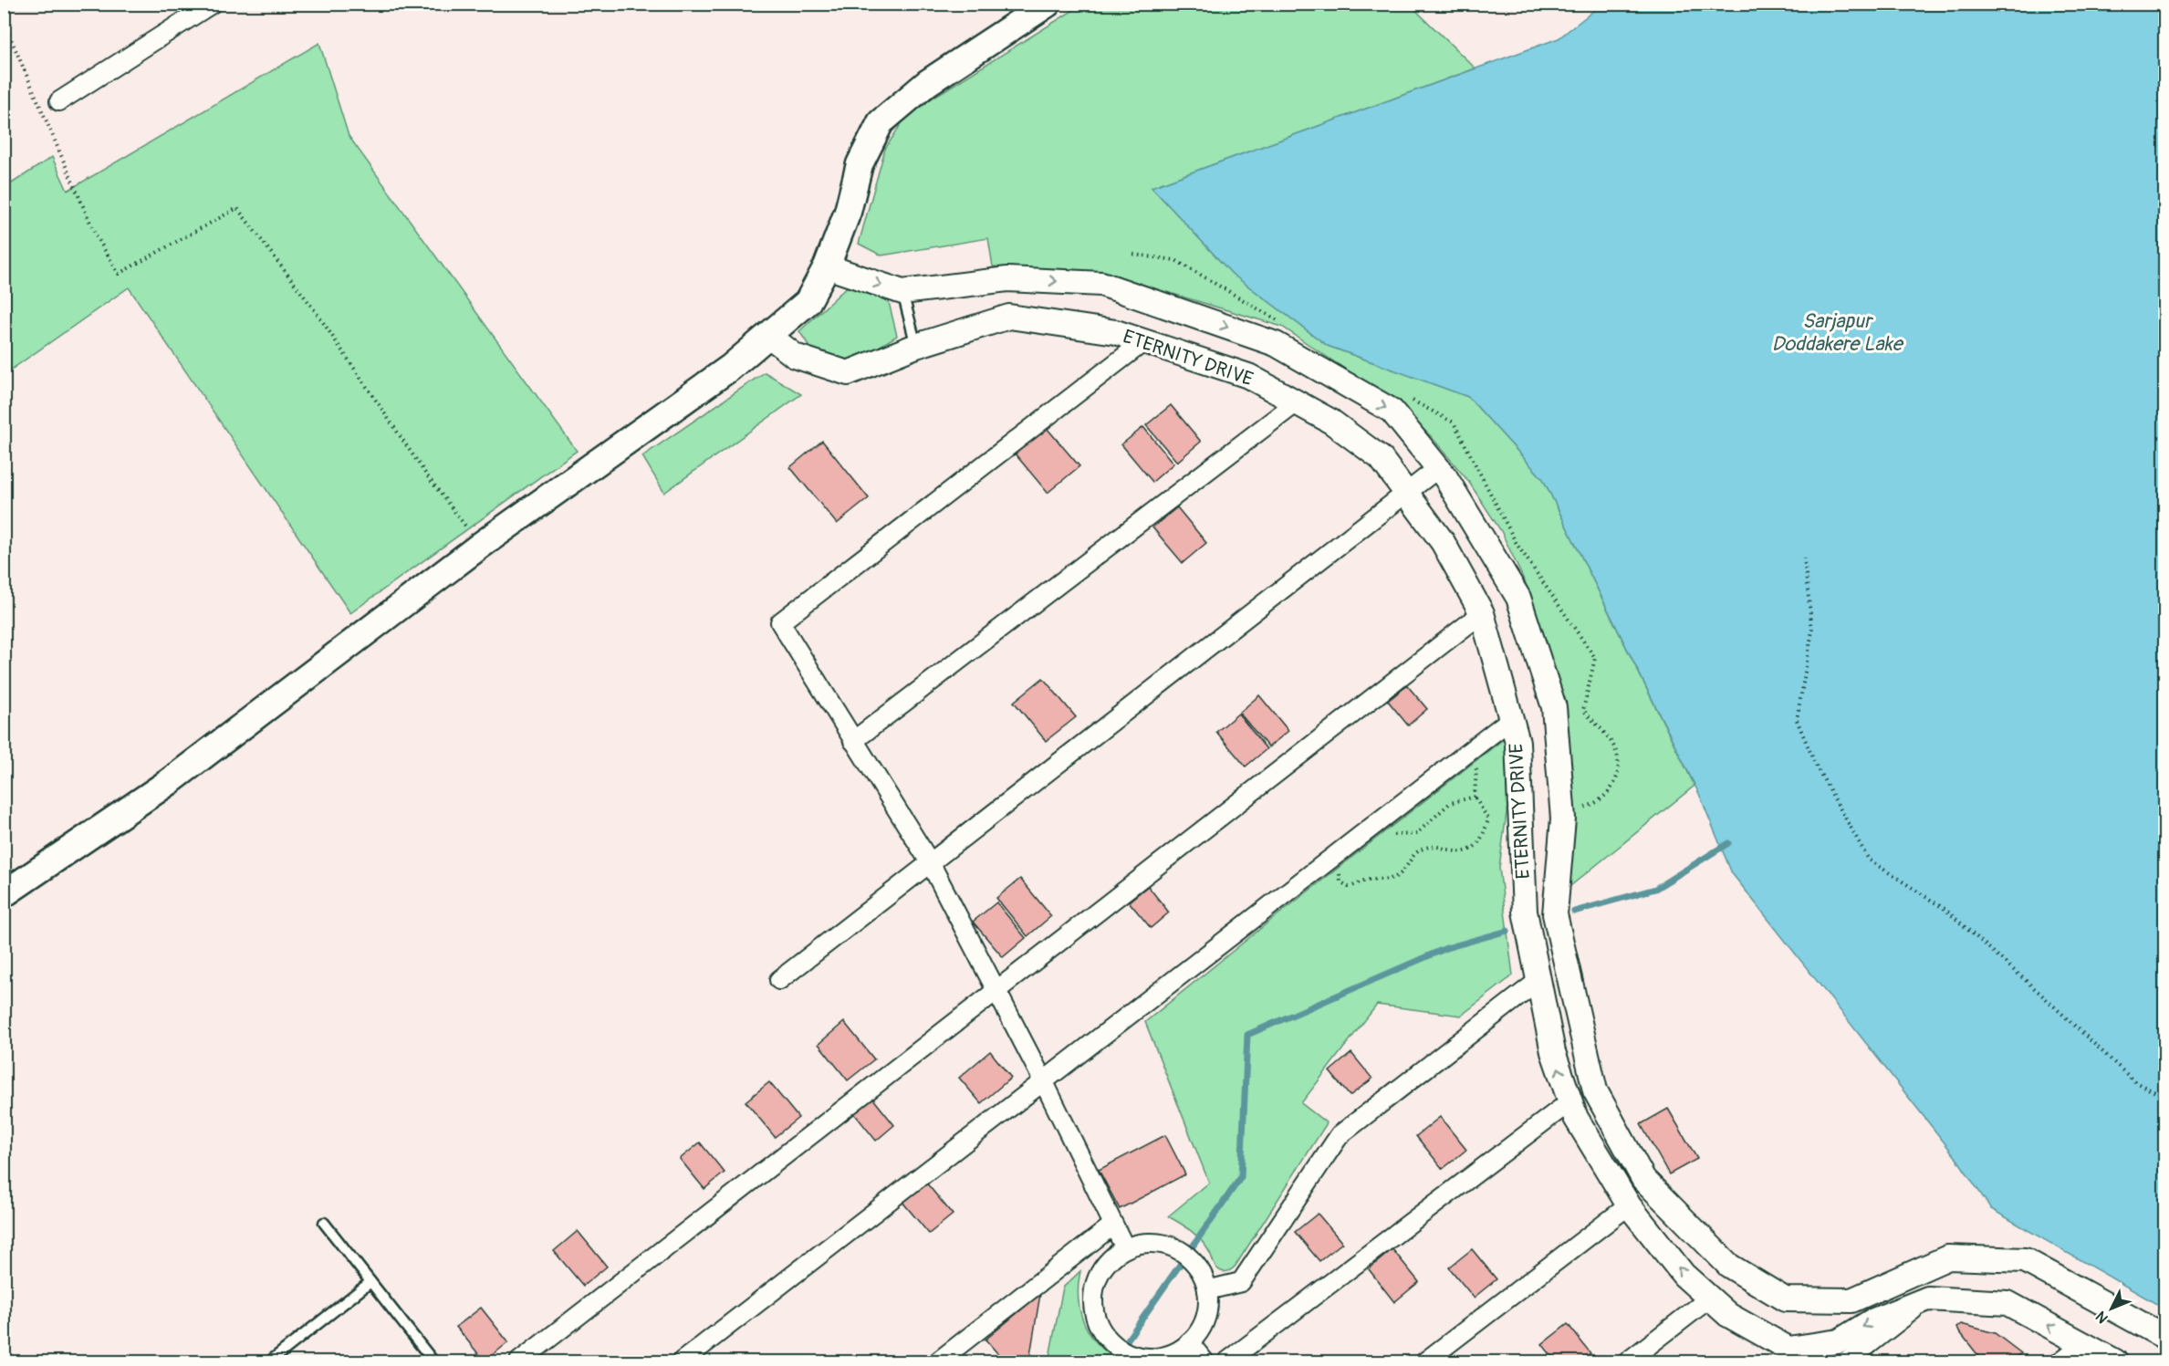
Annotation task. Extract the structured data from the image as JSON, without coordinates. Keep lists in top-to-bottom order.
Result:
{
  "streets": {
    "street": ["ETERNITY DRIVE"]
  },
  "water": ["Sarjapur Doddakere Lake"],
  "north": "bottom left"
}
